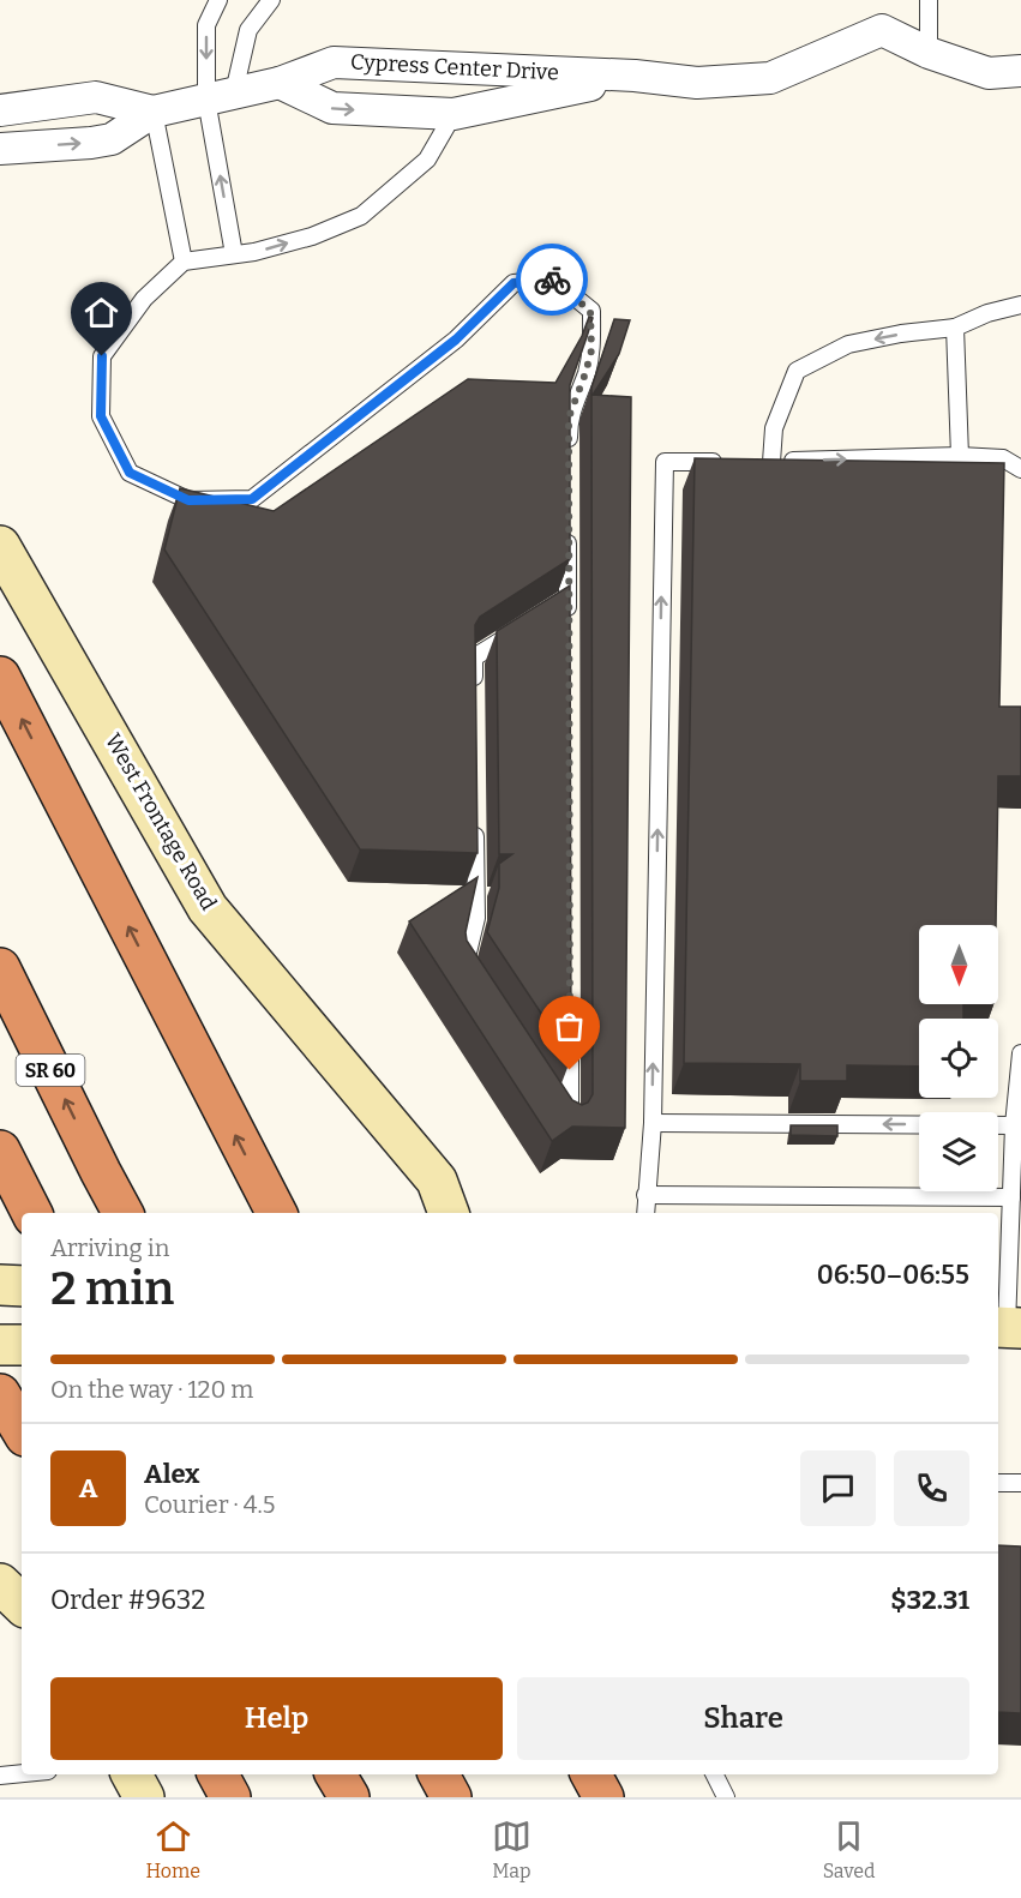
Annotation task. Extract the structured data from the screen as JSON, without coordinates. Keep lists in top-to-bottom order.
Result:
{
  "streets": {
    "highway": ["SR 60"],
    "street": ["Cypress Center Drive", "West Frontage Road"]
  },
  "north": "bottom",
  "page": {
    "heading": ["2 min", "Arriving in", "06:50–06:55"],
    "panel": [
      "Alex",
      "Courier · 4.5",
      "Order #9632",
      "$32.31"
    ],
    "bar": "On the way · 120 m",
    "round": "A",
    "buttons": ["Help", "Share"],
    "tabs": ["Home", "Map", "Saved"]
  }
}
